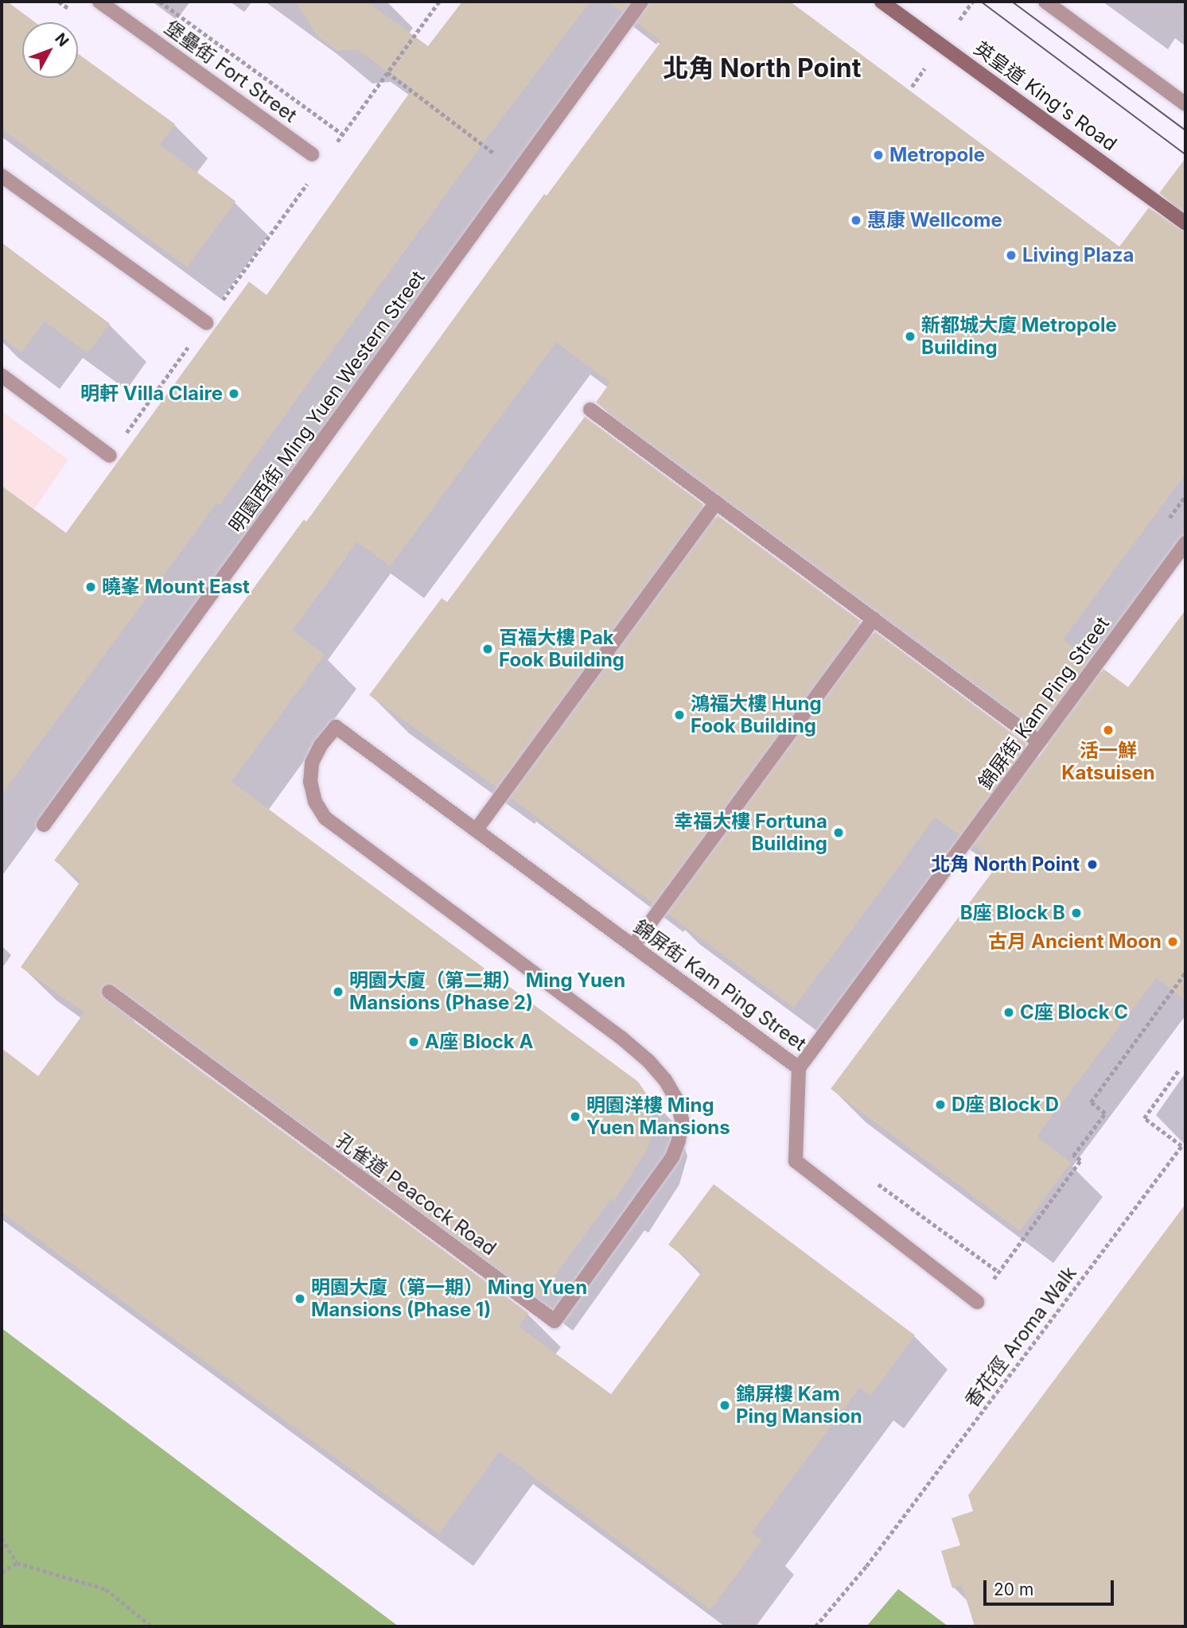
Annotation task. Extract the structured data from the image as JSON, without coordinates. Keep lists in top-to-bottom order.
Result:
{
  "streets": {
    "main road": ["英皇道 King's Road"],
    "street": [
      "堡壘街 Fort Street",
      "明園西街 Ming Yuen Western Street",
      "錦屏街 Kam Ping Street",
      "孔雀道 Peacock Road"
    ],
    "path": ["香花徑 Aroma Walk"]
  },
  "crossings": [
    ["錦屏街 Kam Ping Street", "孔雀道 Peacock Road"]
  ],
  "districts": ["北角 North Point"],
  "places": [
    "Metropole",
    "惠康 Wellcome",
    "Living Plaza",
    "新都城大廈 Metropole Building",
    "明軒 Villa Claire",
    "曉峯 Mount East",
    "百福大樓 Pak Fook Building",
    "鴻福大樓 Hung Fook Building",
    "活一鮮 Katsuisen",
    "幸福大樓 Fortuna Building",
    "北角 North Point",
    "B座 Block B",
    "古月 Ancient Moon",
    "明園大廈（第二期） Ming Yuen Mansions (Phase 2)",
    "C座 Block C",
    "A座 Block A",
    "D座 Block D",
    "明園洋樓 Ming Yuen Mansions",
    "明園大廈（第一期） Ming Yuen Mansions (Phase 1)",
    "錦屏樓 Kam Ping Mansion"
  ],
  "scale_bar": "20 m",
  "north": "top right"
}
